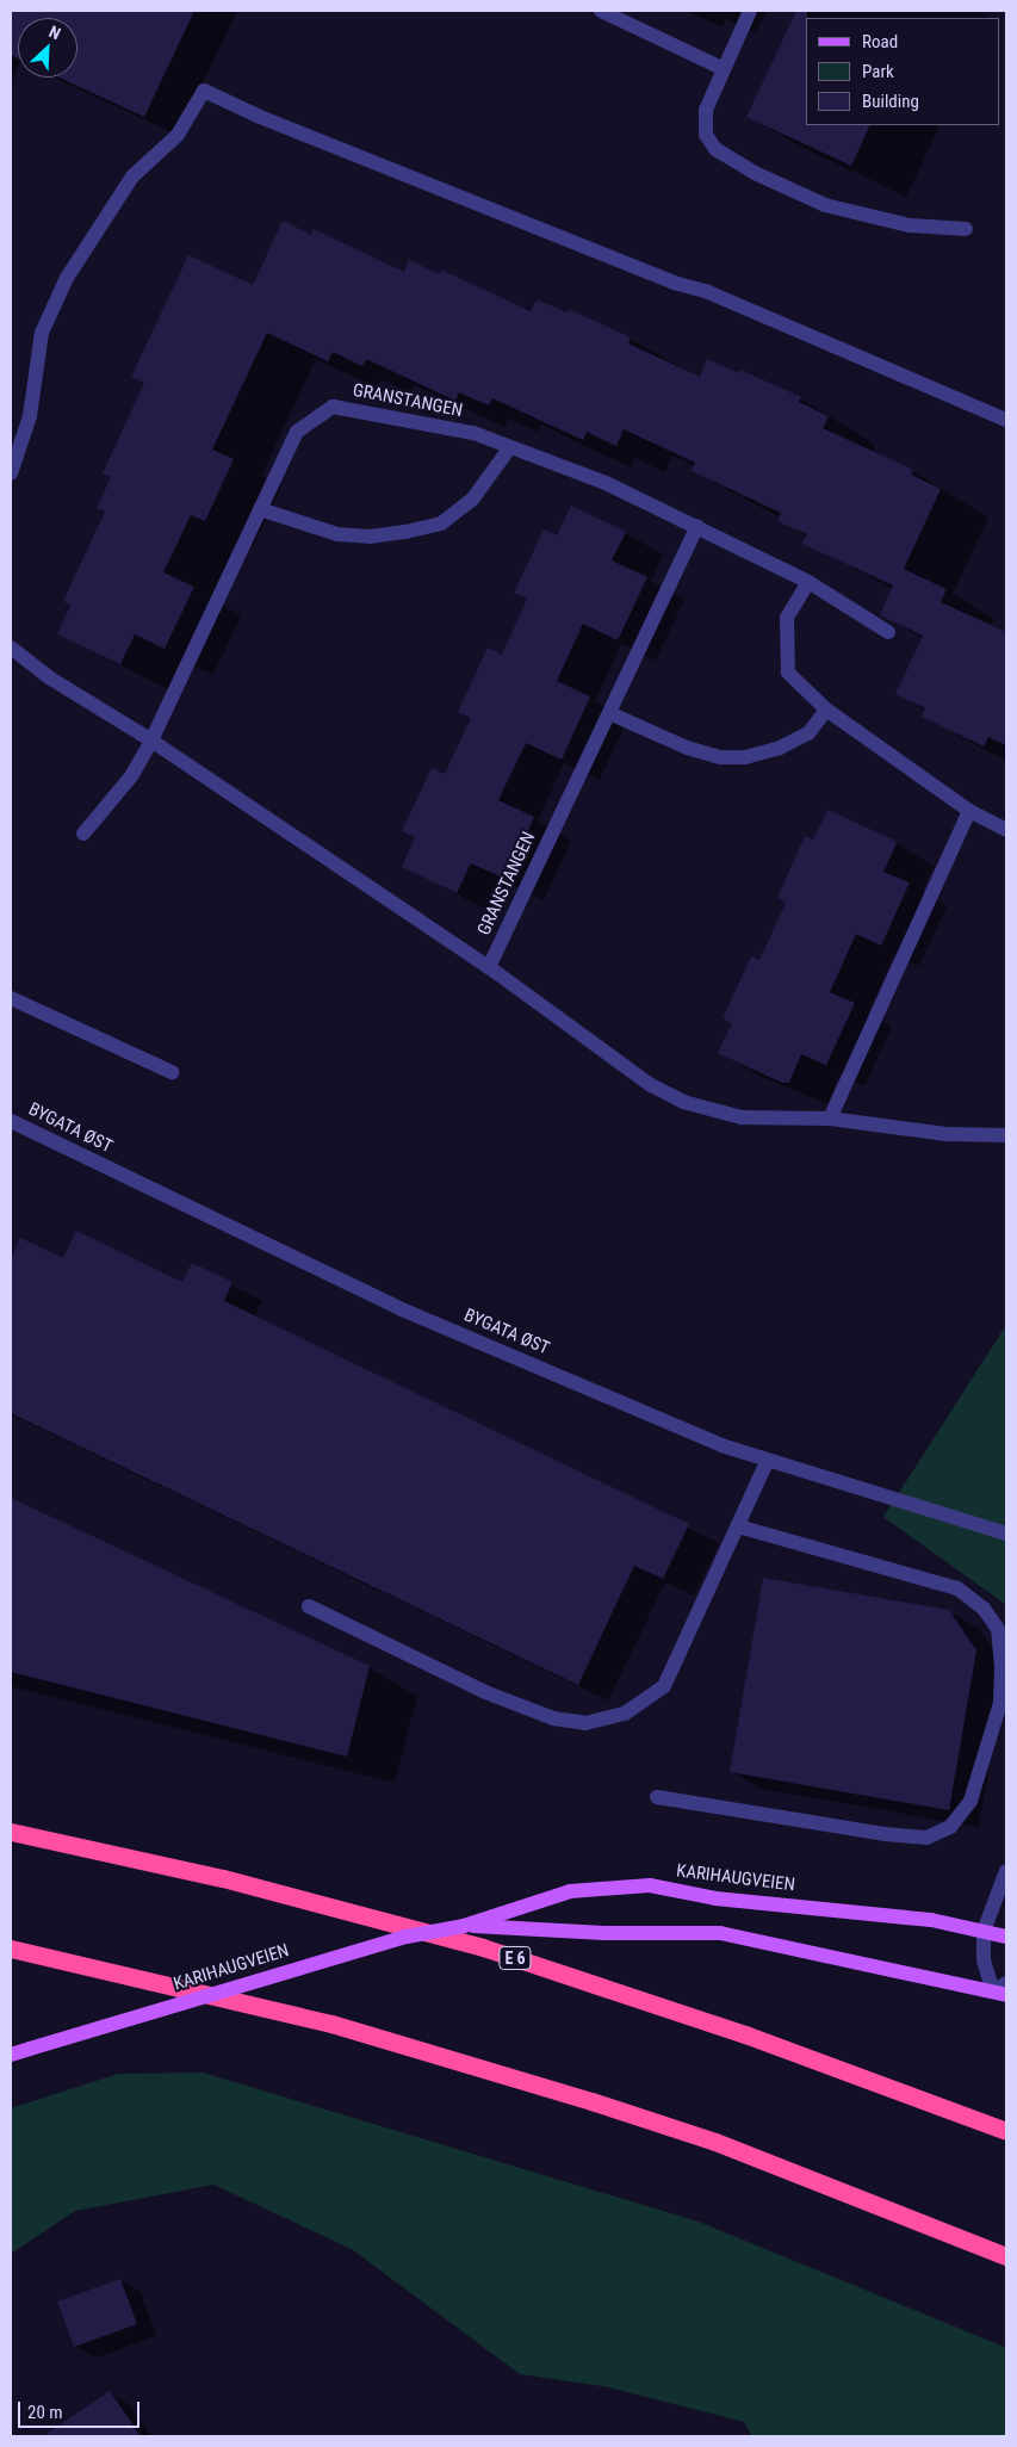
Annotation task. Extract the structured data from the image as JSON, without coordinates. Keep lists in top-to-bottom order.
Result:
{
  "streets": {
    "highway": ["E 6"],
    "main road": ["KARIHAUGVEIEN"],
    "street": ["GRANSTANGEN", "BYGATA ØST"]
  },
  "legend": ["Road", "Park", "Building"],
  "scale_bar": "20 m",
  "north": "top right"
}
